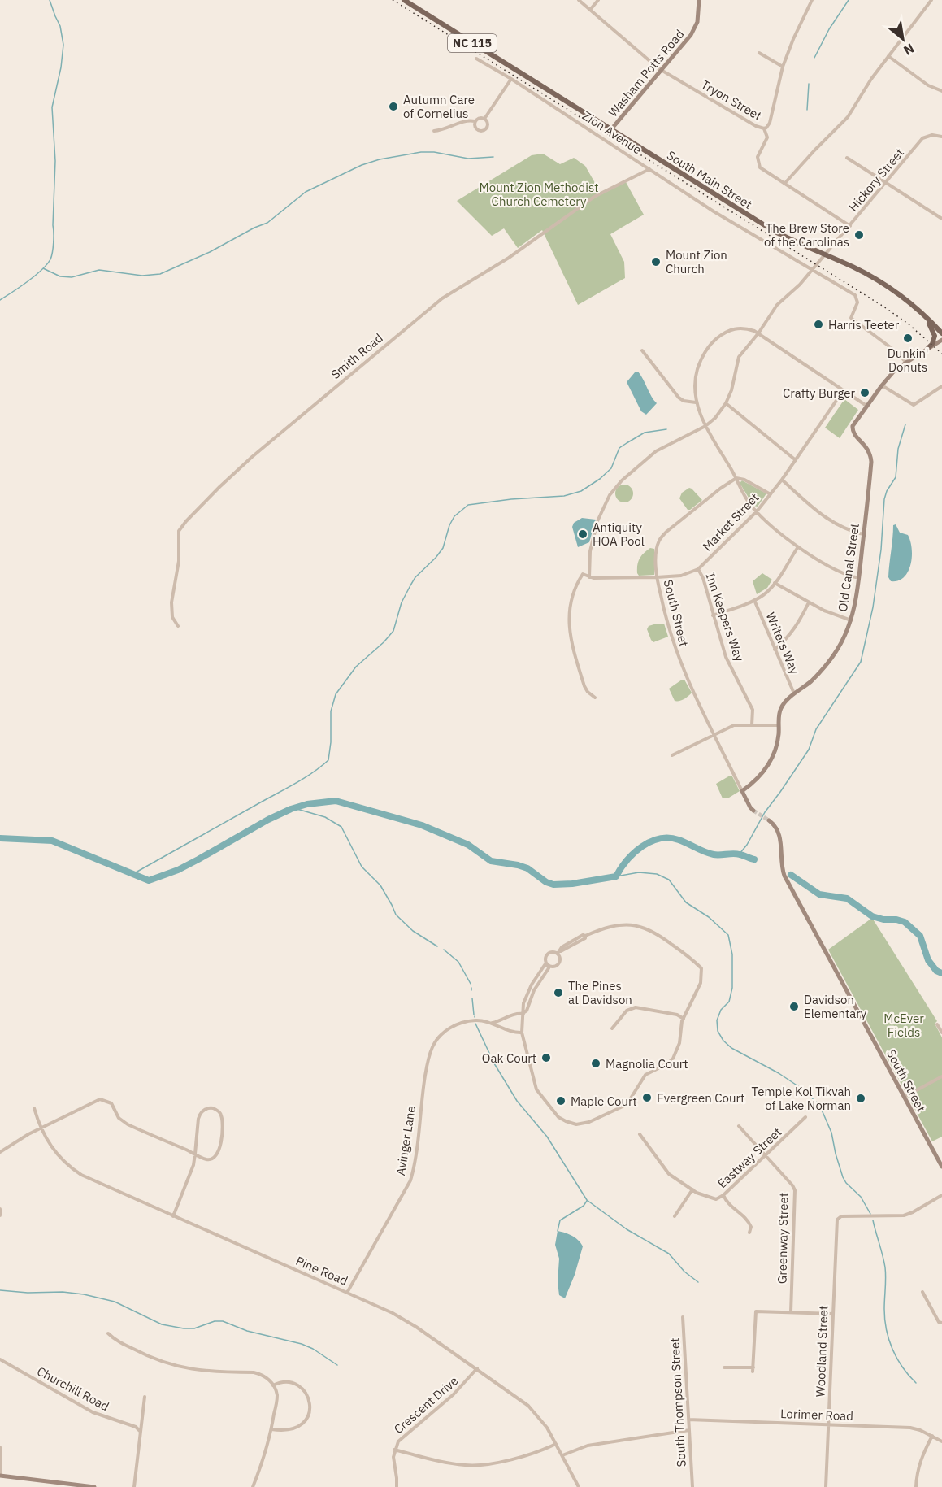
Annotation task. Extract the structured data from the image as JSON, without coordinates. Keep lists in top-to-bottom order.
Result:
{
  "streets": {
    "main road": ["NC 115", "South Main Street"],
    "street": [
      "Washam Potts Road",
      "Tryon Street",
      "Zion Avenue",
      "Hickory Street",
      "Smith Road",
      "Market Street",
      "Old Canal Street",
      "South Street",
      "Inn Keepers Way",
      "Writers Way",
      "Avinger Lane",
      "Eastway Street",
      "Greenway Street",
      "Pine Road",
      "Woodland Street",
      "Churchill Road",
      "South Thompson Street",
      "Crescent Drive",
      "Lorimer Road"
    ]
  },
  "crossings": [
    ["Washam Potts Road", "Tryon Street"],
    ["Washam Potts Road", "South Main Street"],
    ["Tryon Street", "Hickory Street"],
    ["Zion Avenue", "Hickory Street"],
    ["Zion Avenue", "Smith Road"],
    ["South Main Street", "Hickory Street"],
    ["Market Street", "South Street"],
    ["Market Street", "Inn Keepers Way"],
    ["Old Canal Street", "South Street"],
    ["Old Canal Street", "Writers Way"],
    ["Avinger Lane", "Pine Road"],
    ["Eastway Street", "Greenway Street"],
    ["Pine Road", "Crescent Drive"],
    ["Woodland Street", "Lorimer Road"],
    ["South Thompson Street", "Lorimer Road"]
  ],
  "parks": ["Mount Zion Methodist Church Cemetery", "McEver Fields"],
  "places": [
    "Autumn Care of Cornelius",
    "The Brew Store of the Carolinas",
    "Mount Zion Church",
    "Harris Teeter",
    "Dunkin' Donuts",
    "Crafty Burger",
    "Antiquity HOA Pool",
    "The Pines at Davidson",
    "Davidson Elementary",
    "Oak Court",
    "Magnolia Court",
    "Evergreen Court",
    "Temple Kol Tikvah of Lake Norman",
    "Maple Court"
  ],
  "north": "bottom right"
}
